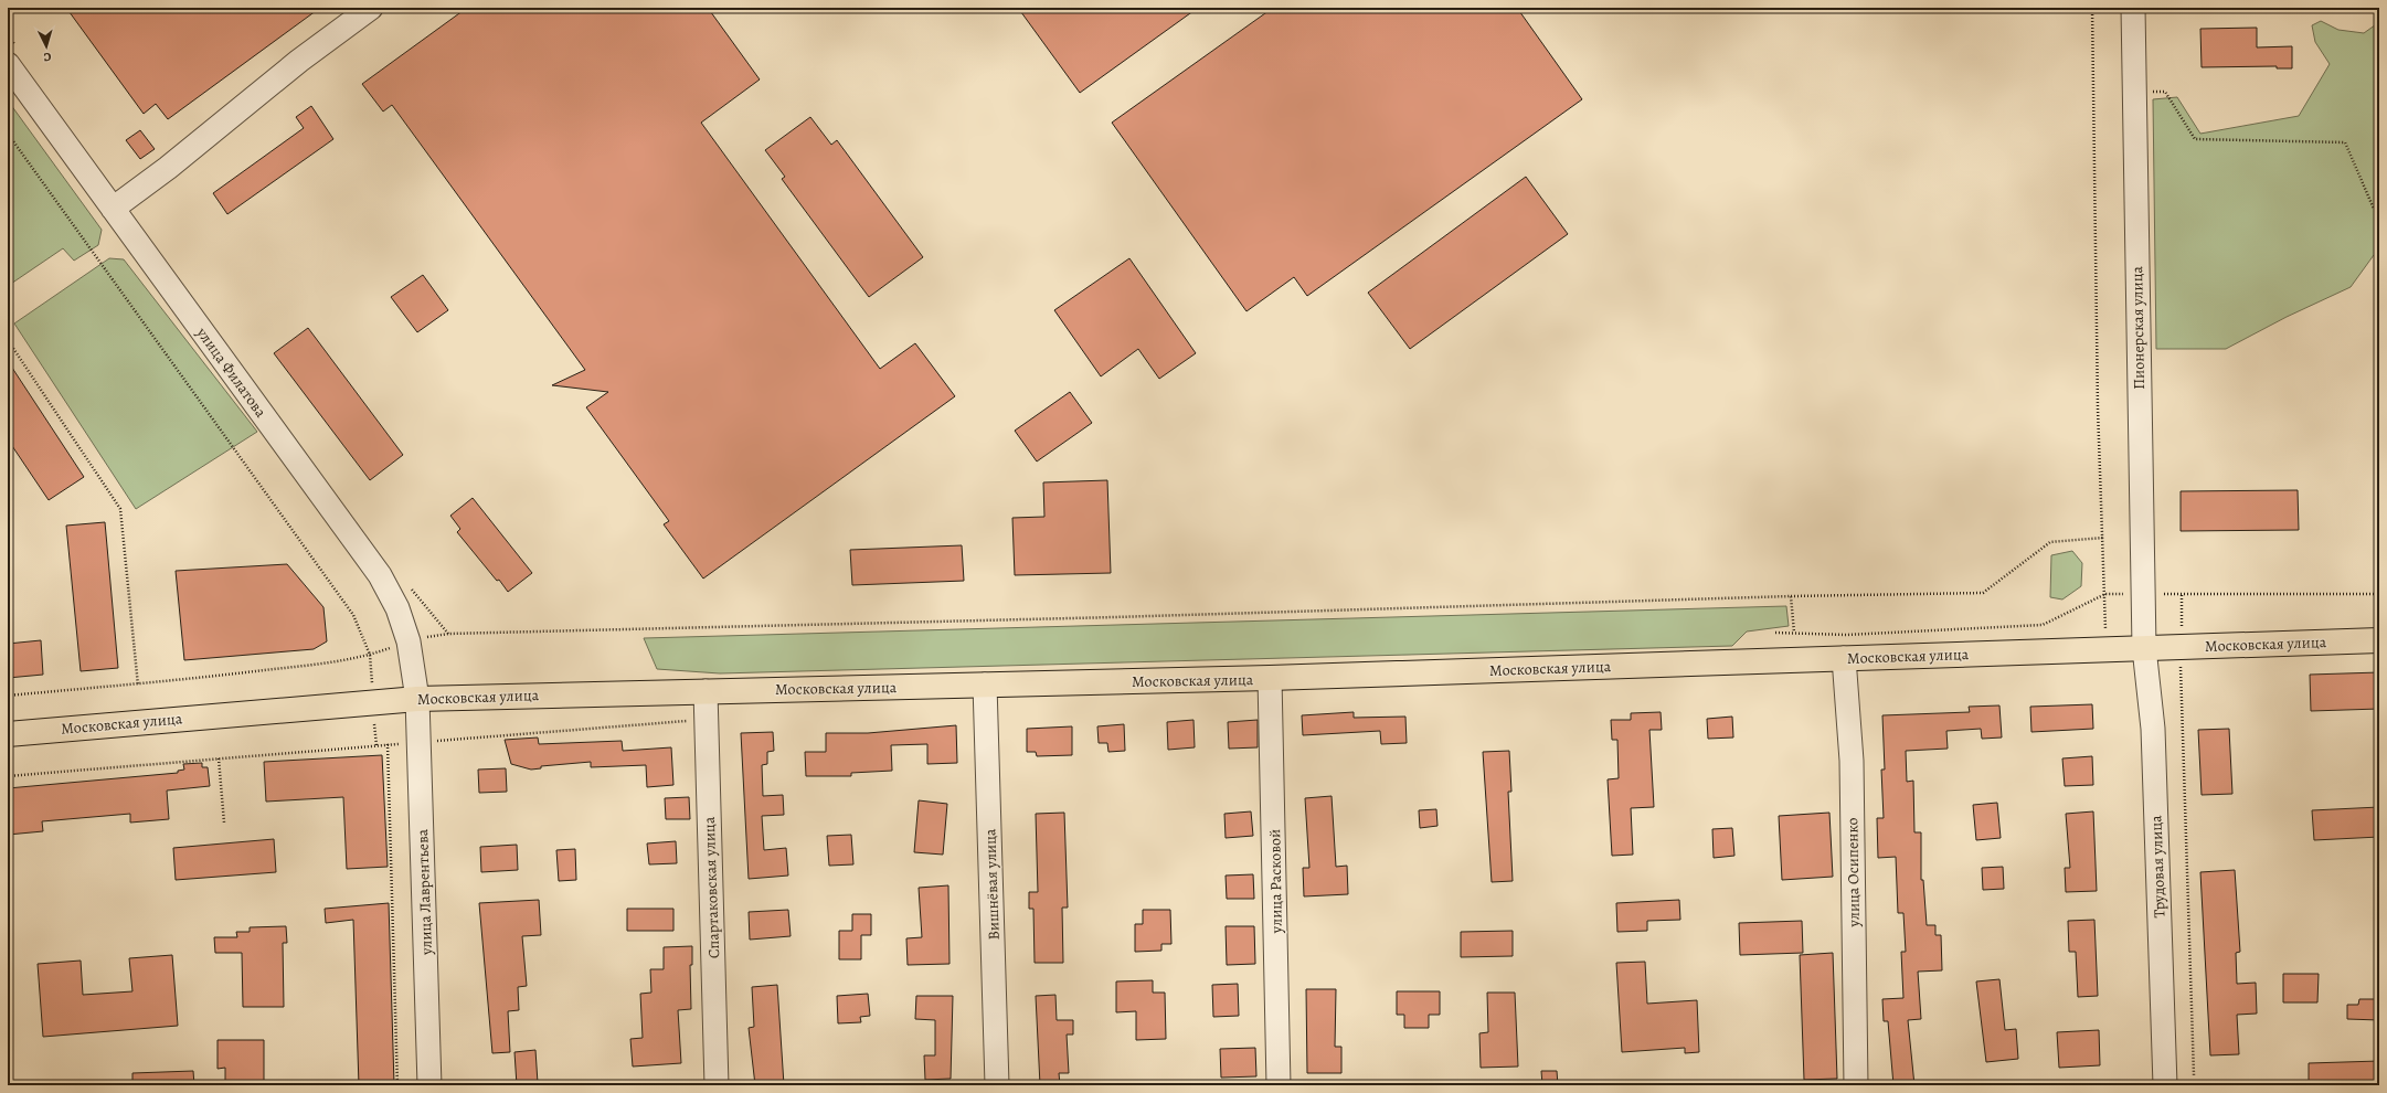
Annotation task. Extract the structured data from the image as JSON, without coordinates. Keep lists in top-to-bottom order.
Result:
{
  "streets": {
    "main road": ["Московская улица"],
    "street": [
      "Пионерская улица",
      "улица Филатова",
      "Трудовая улица",
      "улица Осипенко",
      "улица Расковой",
      "Вишнёвая улица",
      "Спартаковская улица",
      "улица Лаврентьева"
    ]
  },
  "crossings": [
    ["Пионерская улица", "Московская улица"],
    ["Пионерская улица", "Трудовая улица"],
    ["улица Филатова", "Московская улица"],
    ["улица Филатова", "улица Лаврентьева"],
    ["Московская улица", "Трудовая улица"],
    ["Московская улица", "улица Осипенко"],
    ["Московская улица", "улица Расковой"],
    ["Московская улица", "Вишнёвая улица"],
    ["Московская улица", "Спартаковская улица"],
    ["Московская улица", "улица Лаврентьева"]
  ],
  "north": "bottom"
}
